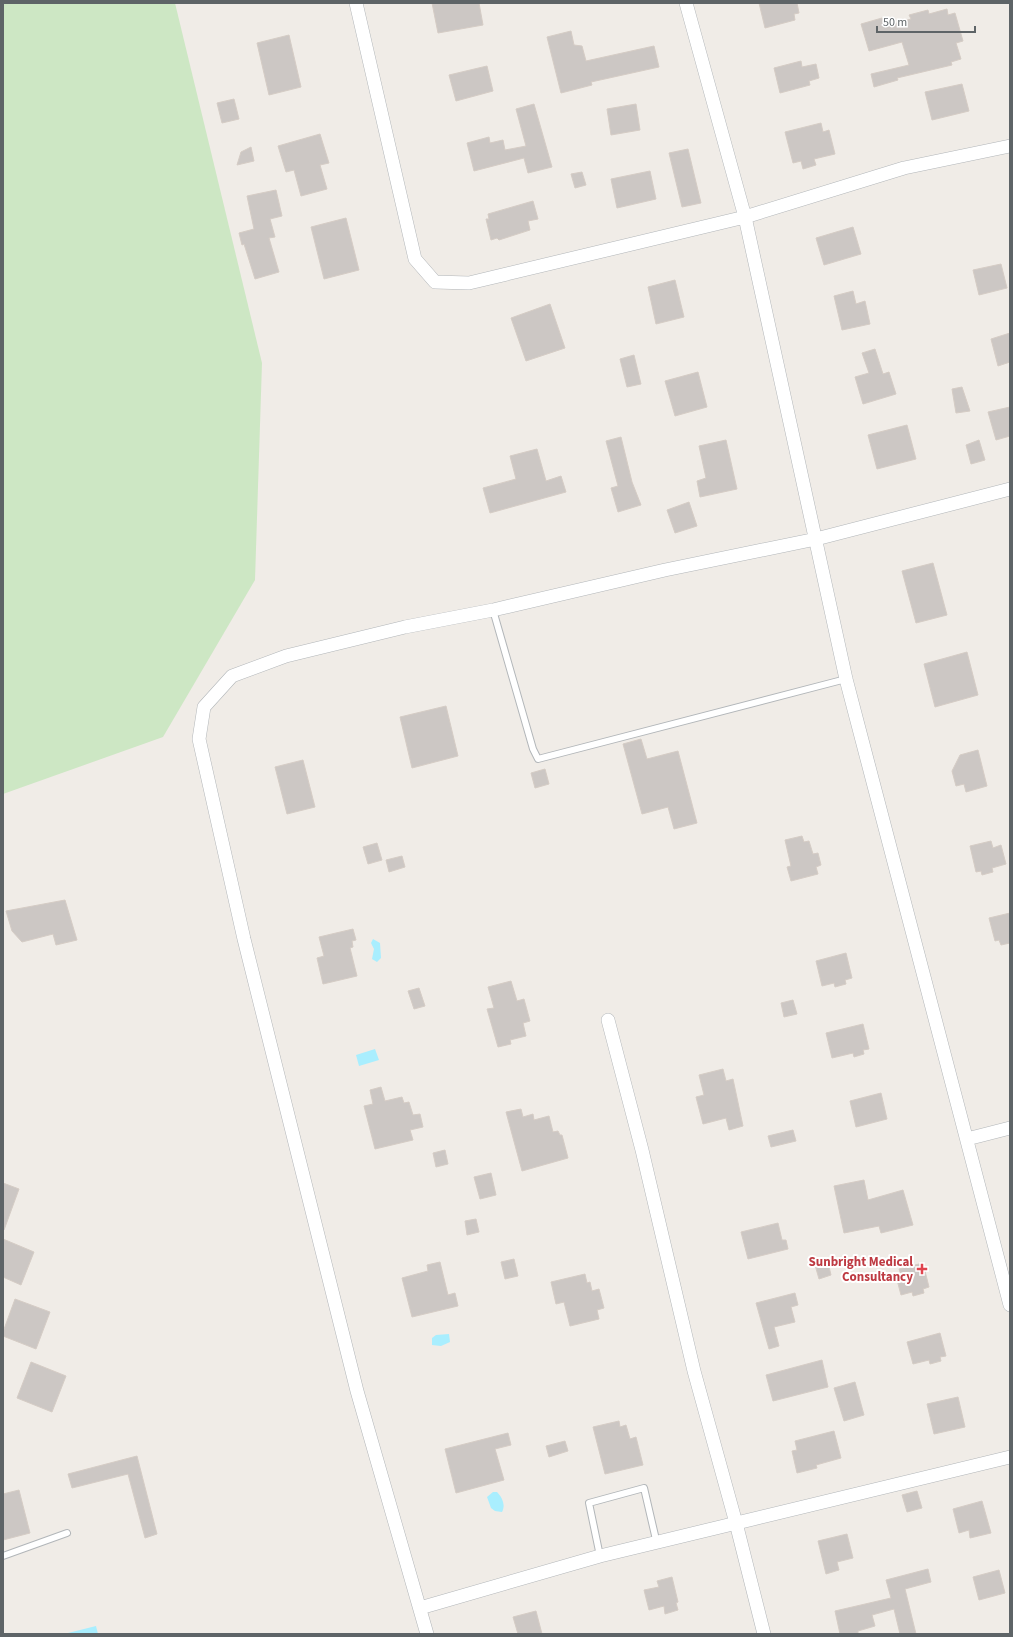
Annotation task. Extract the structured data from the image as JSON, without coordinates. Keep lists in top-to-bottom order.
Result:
{
  "places": {
    "health": ["Sunbright Medical Consultancy"]
  },
  "scale_bar": "50 m"
}
